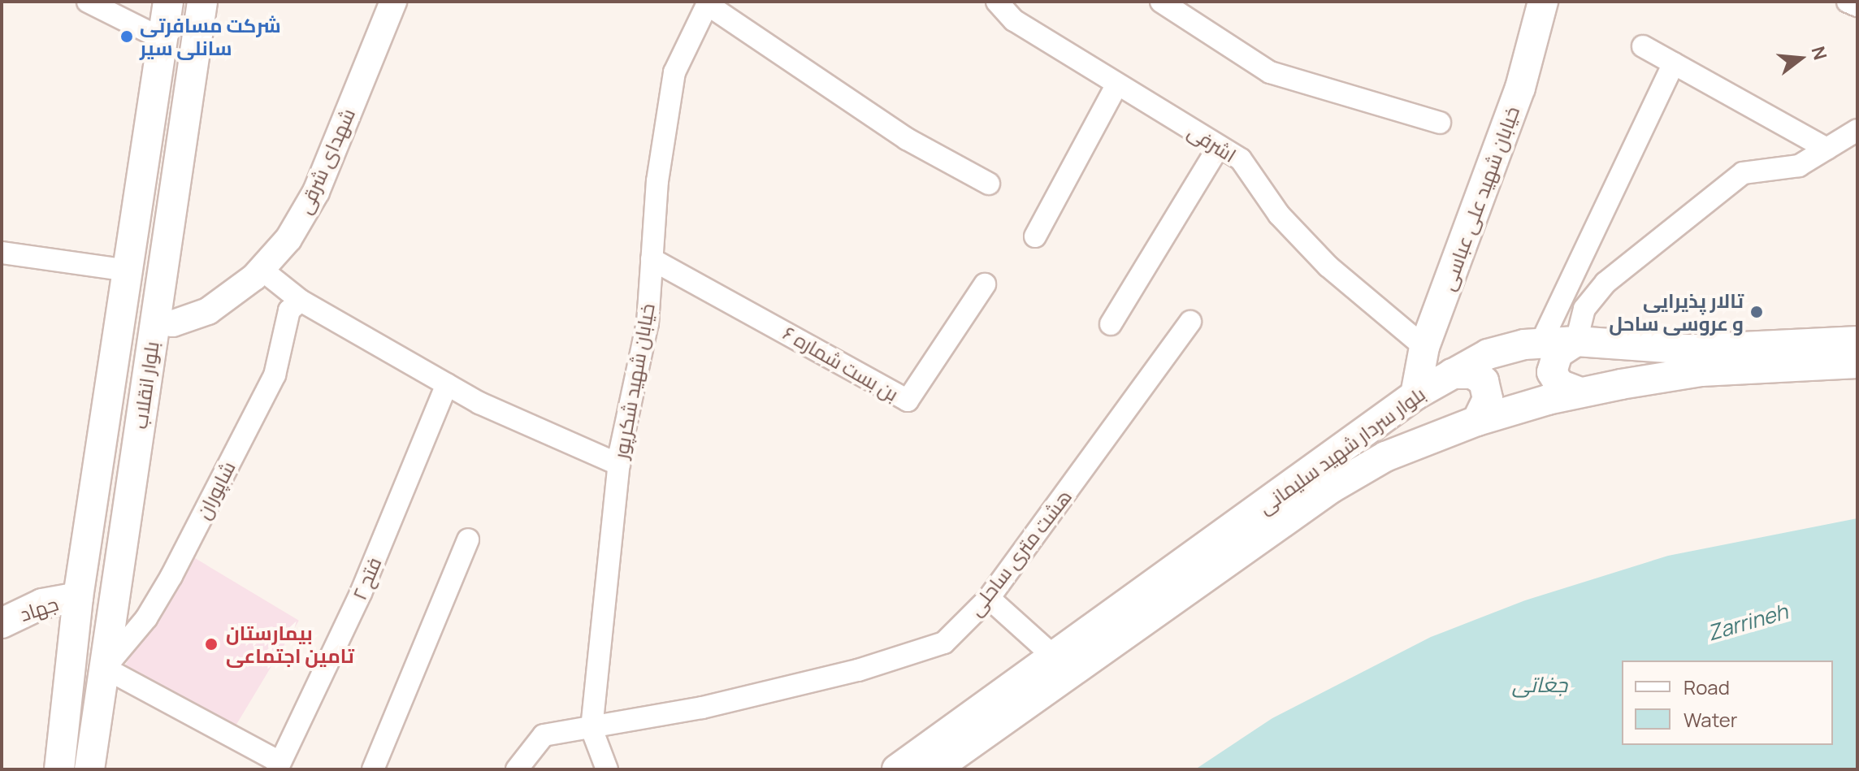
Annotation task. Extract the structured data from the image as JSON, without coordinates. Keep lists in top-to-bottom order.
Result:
{
  "streets": {
    "main road": [
      "خیابان شهید علی عباسی",
      "بلوار انقلاب",
      "بلوار سردار شهید سلیمانی",
      "جهاد"
    ],
    "street": [
      "اشرفی",
      "شهدای شرقی",
      "بن بست شماره ۶",
      "خیابان شهید شکرپور",
      "شاپوران",
      "هشت متری ساحلی",
      "فتح ۲"
    ]
  },
  "crossings": [
    ["اشرفی", "خیابان شهید علی عباسی"],
    ["شهدای شرقی", "بلوار انقلاب"],
    ["خیابان شهید علی عباسی", "بلوار سردار شهید سلیمانی"],
    ["بن بست شماره ۶", "خیابان شهید شکرپور"],
    ["خیابان شهید شکرپور", "هشت متری ساحلی"],
    ["بلوار انقلاب", "شاپوران"],
    ["بلوار انقلاب", "جهاد"]
  ],
  "water": ["Zarrineh", "جغاتی"],
  "places": ["شرکت مسافرتی سانلی سیر", "تالار پذیرایی و عروسی ساحل", "بیمارستان تامین اجتماعی"],
  "legend": ["Road", "Water"],
  "north": "right"
}
